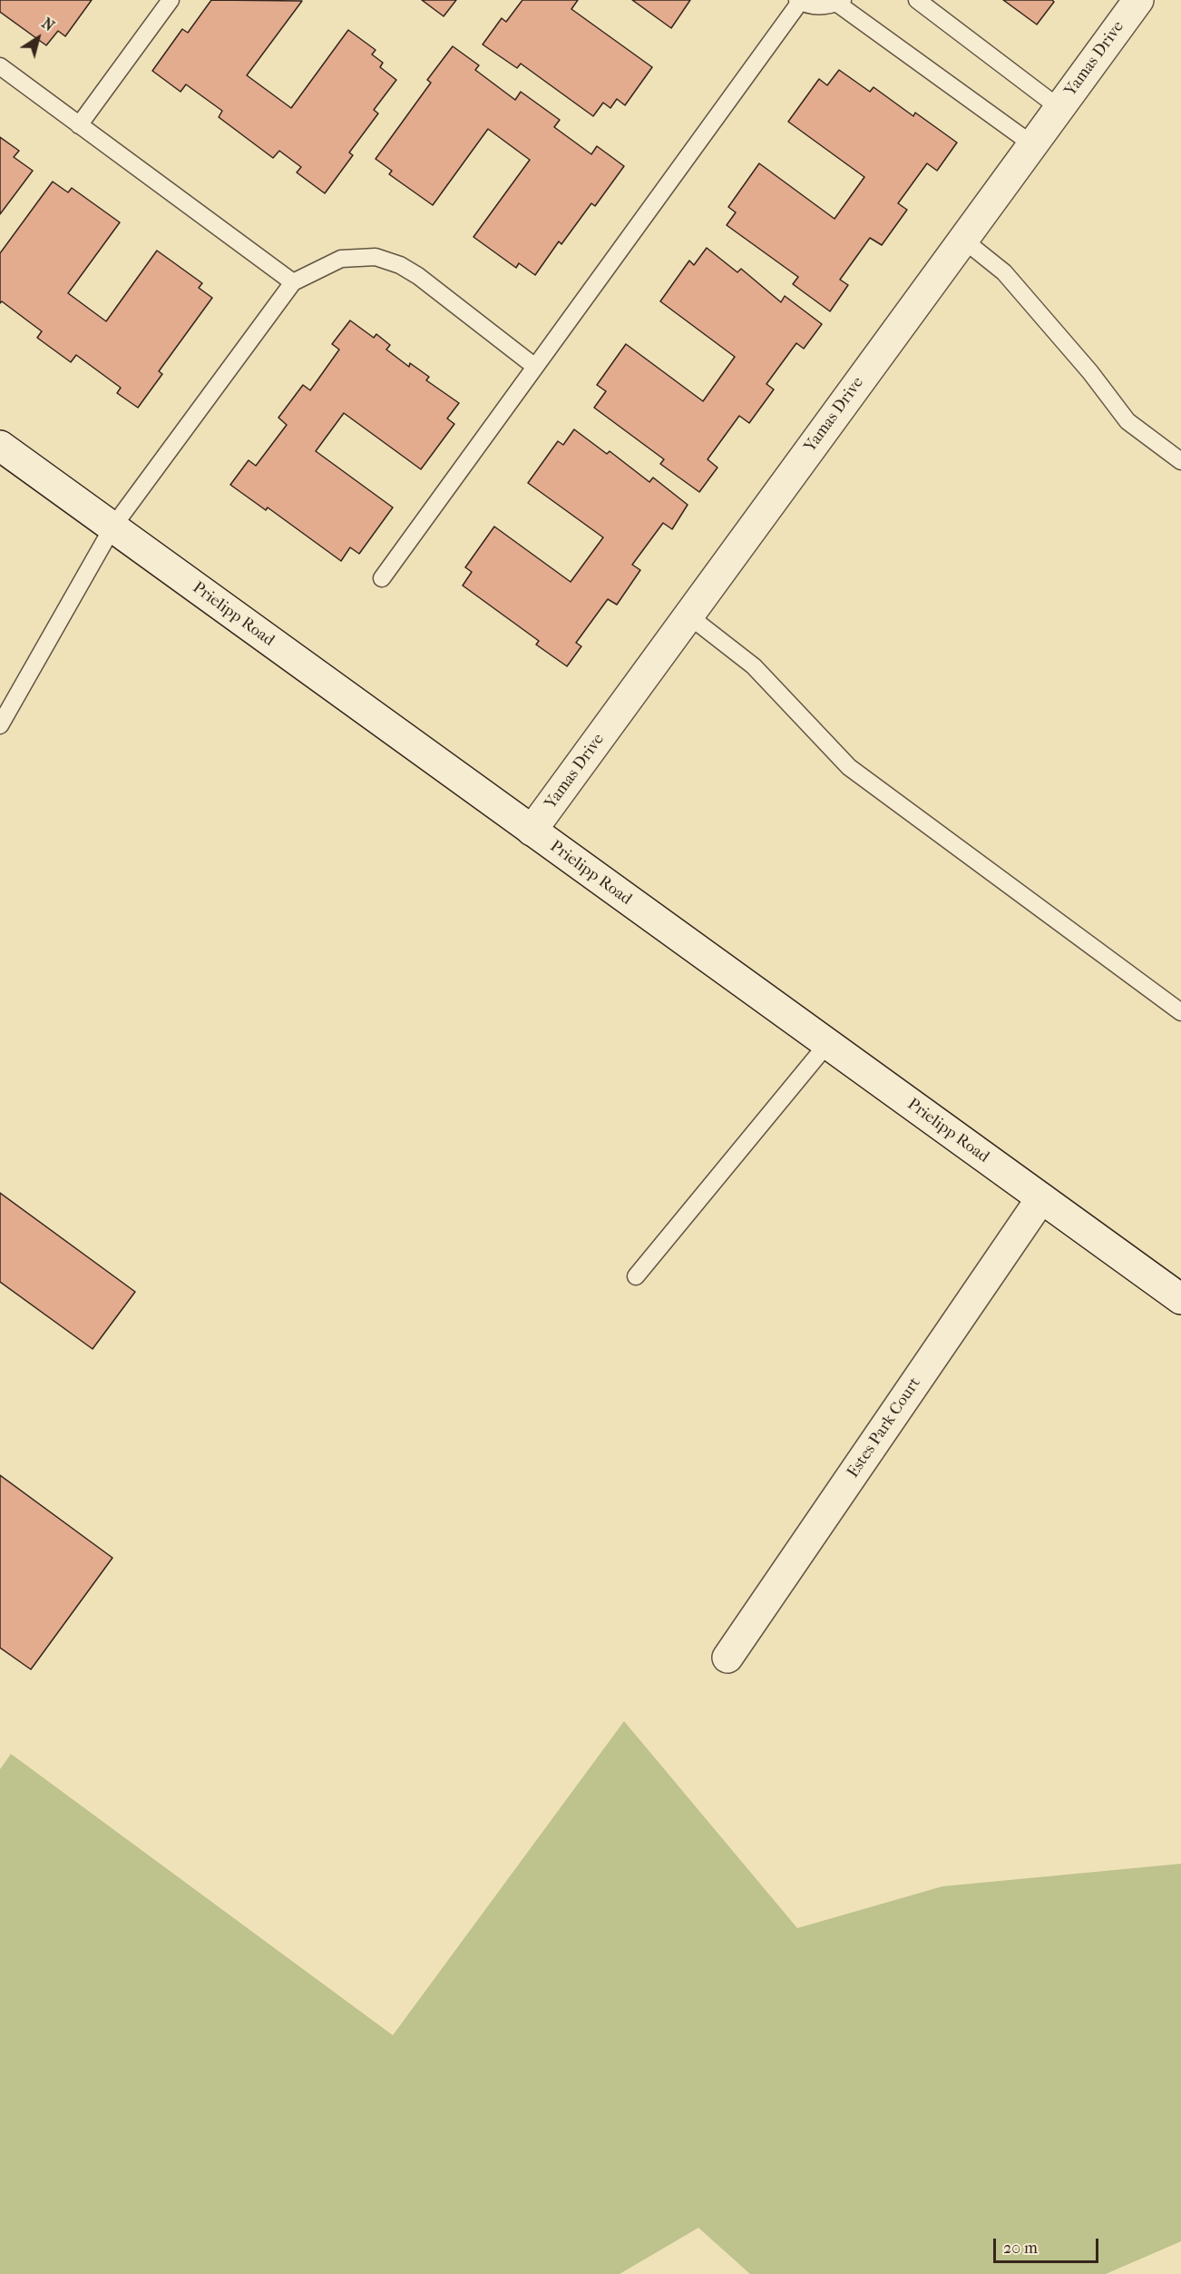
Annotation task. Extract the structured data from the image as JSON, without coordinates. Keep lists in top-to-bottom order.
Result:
{
  "streets": {
    "street": ["Yamas Drive", "Prielipp Road", "Estes Park Court"]
  },
  "crossings": [
    ["Yamas Drive", "Prielipp Road"],
    ["Prielipp Road", "Estes Park Court"]
  ],
  "scale_bar": "20 m",
  "north": "top right"
}
